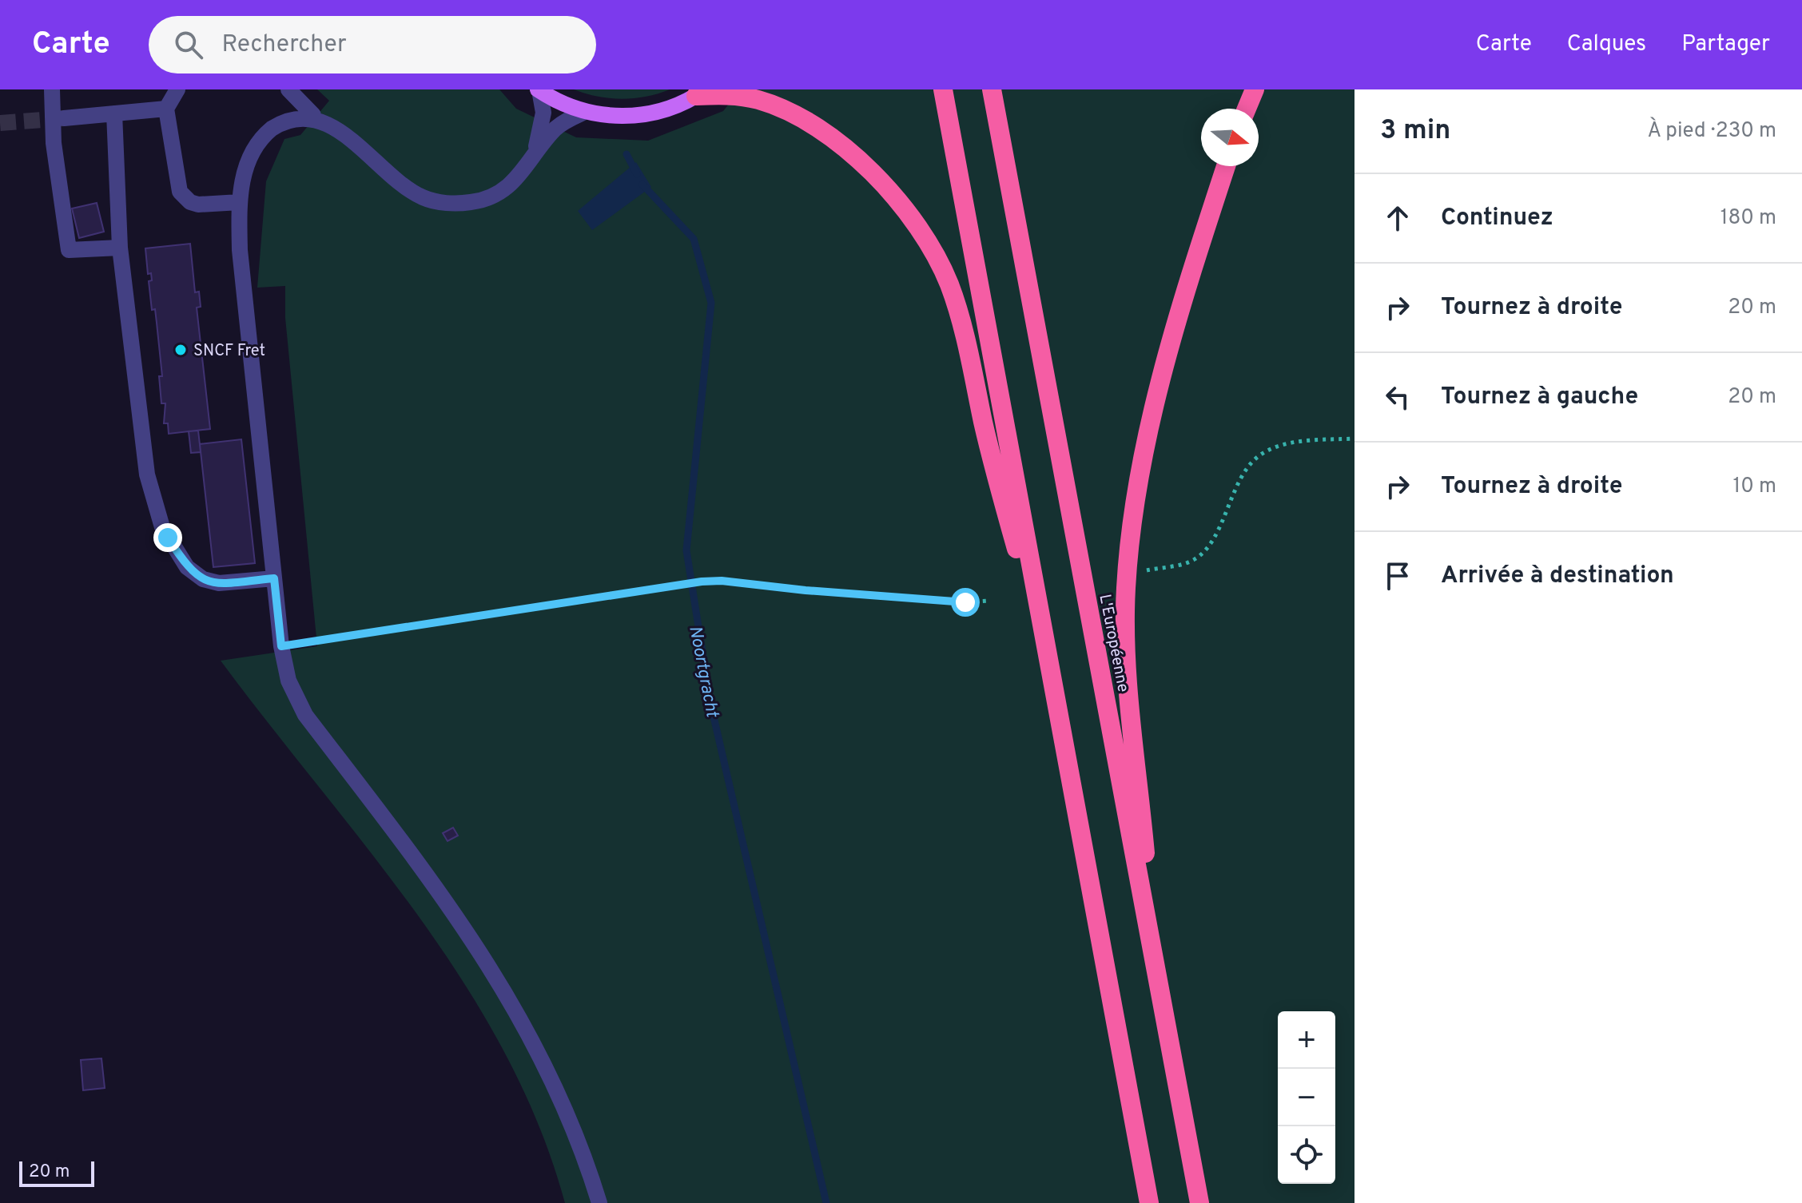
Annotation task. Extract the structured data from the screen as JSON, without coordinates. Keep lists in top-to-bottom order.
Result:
{
  "streets": {
    "highway": ["L'Européenne"]
  },
  "water": ["Noortgracht"],
  "places": ["SNCF Fret"],
  "scale_bar": "20 m",
  "north": "right",
  "page": {
    "header": "Carte",
    "search": "Rechercher",
    "nav": ["Carte", "Calques", "Partager"],
    "heading": ["3 min", "À pied · 230 m"],
    "list": [
      ["Continuez", "180 m"],
      ["Tournez à droite", "20 m"],
      ["Tournez à gauche", "20 m"],
      ["Tournez à droite", "10 m"],
      "Arrivée à destination"
    ],
    "map_buttons": ["+", "−"],
    "scale": "20 m"
  }
}
